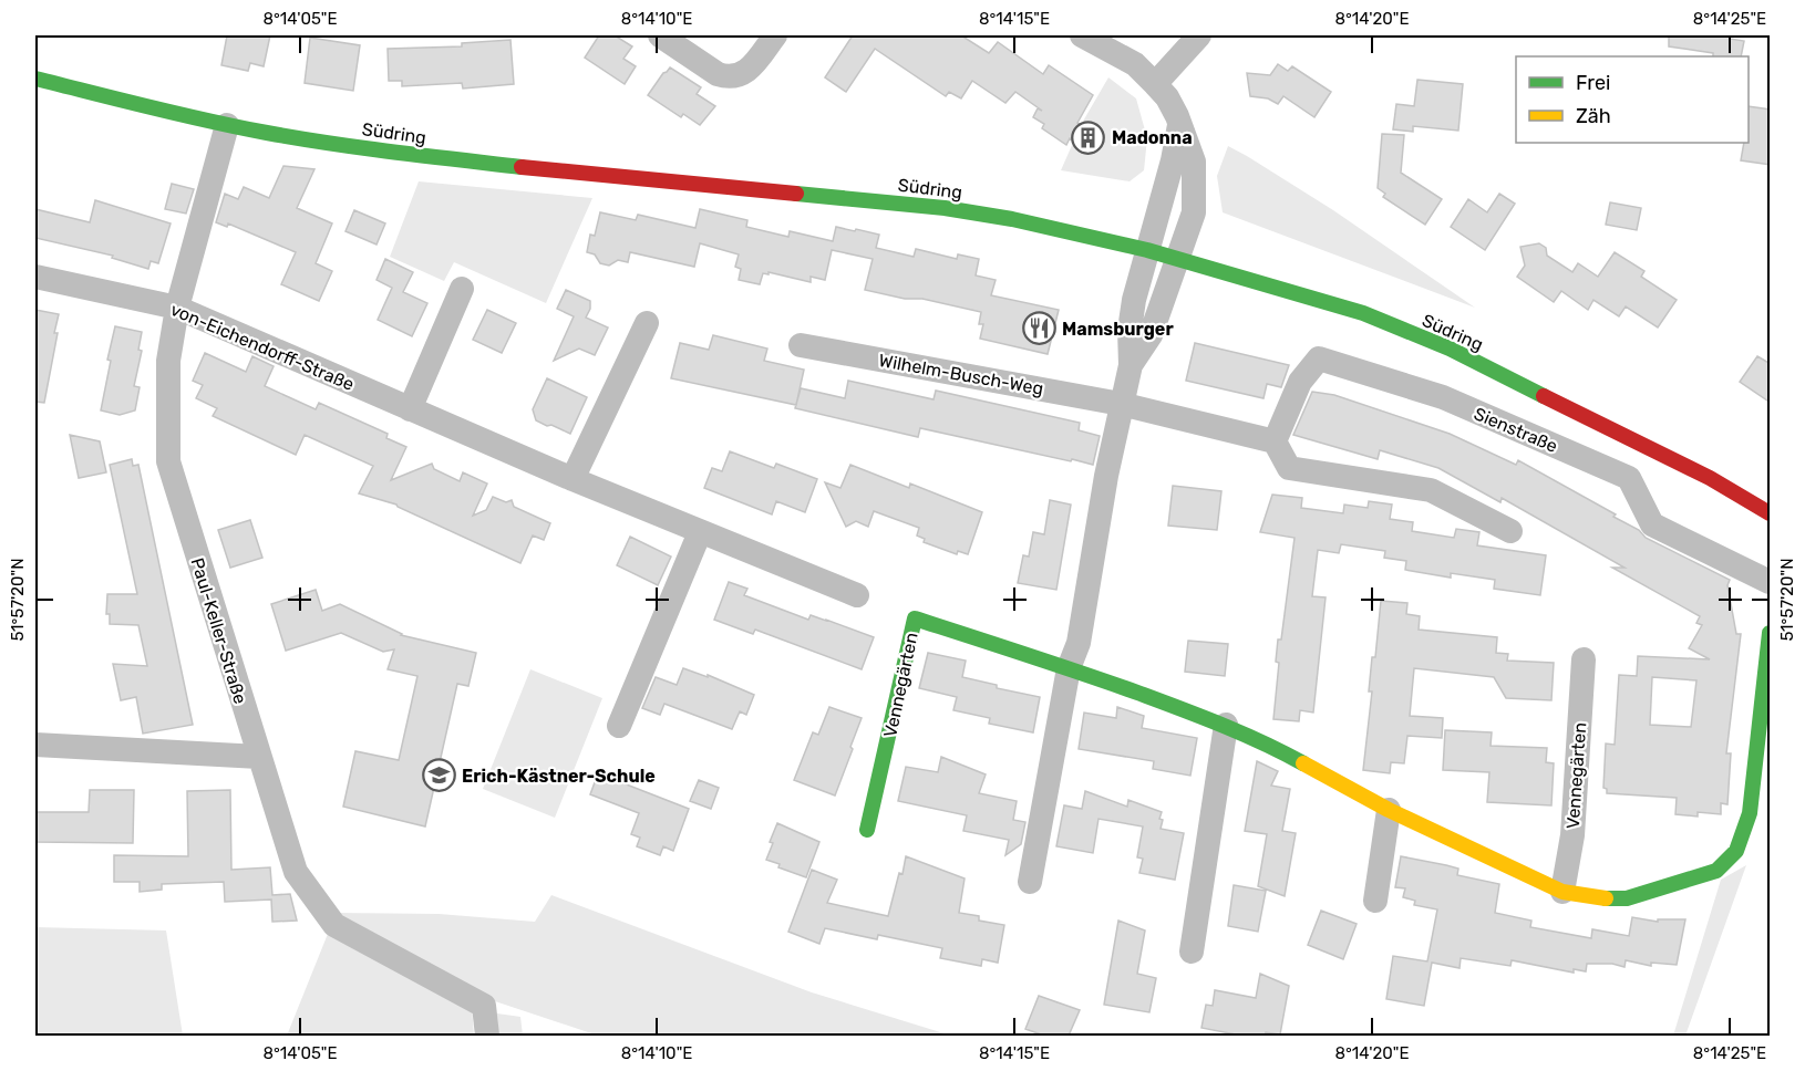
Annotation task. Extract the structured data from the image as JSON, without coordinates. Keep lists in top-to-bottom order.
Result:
{
  "streets": {
    "main road": ["Südring", "Vennegärten"],
    "street": [
      "von-Eichendorff-Straße",
      "Wilhelm-Busch-Weg",
      "Sienstraße",
      "Paul-Keller-Straße"
    ]
  },
  "crossings": [
    ["Südring", "Paul-Keller-Straße"],
    ["von-Eichendorff-Straße", "Paul-Keller-Straße"]
  ],
  "places": {
    "building": ["Madonna"],
    "restaurant": ["Mamsburger"],
    "school or university": ["Erich-Kästner-Schule"]
  },
  "legend": ["Frei", "Zäh"],
  "coordinates": [
    "8°14'05\"E",
    "8°14'10\"E",
    "8°14'15\"E",
    "8°14'20\"E",
    "8°14'25\"E",
    "51°57'20\"N"
  ]
}
